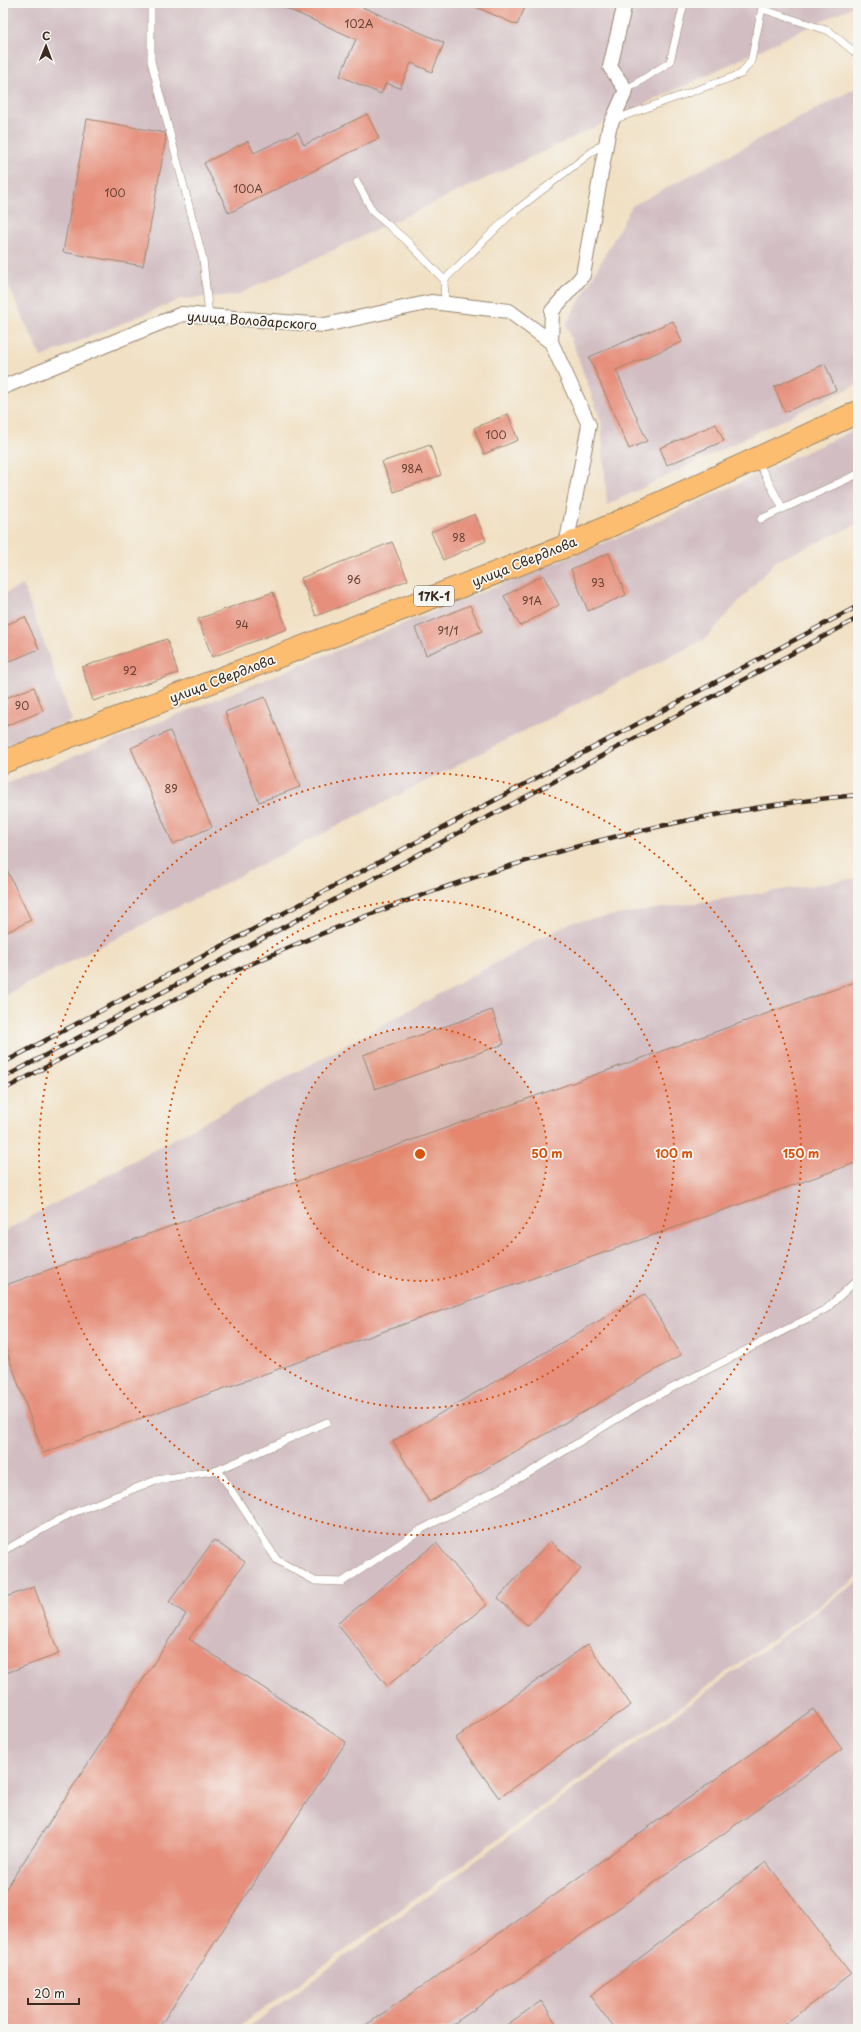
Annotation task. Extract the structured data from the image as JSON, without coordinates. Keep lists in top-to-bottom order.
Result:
{
  "streets": {
    "main road": ["улица Свердлова", "17К-1"],
    "street": ["улица Володарского"]
  },
  "crossings": [
    ["улица Володарского", "улица Свердлова"]
  ],
  "house_numbers": [
    "102А",
    "100А",
    "100",
    "100",
    "98А",
    "98",
    "96",
    "93",
    "91А",
    "94",
    "91/1",
    "92",
    "90",
    "89"
  ],
  "scale_bar": "20 m",
  "north": "top",
  "rings": ["50 m", "100 m", "150 m"]
}
